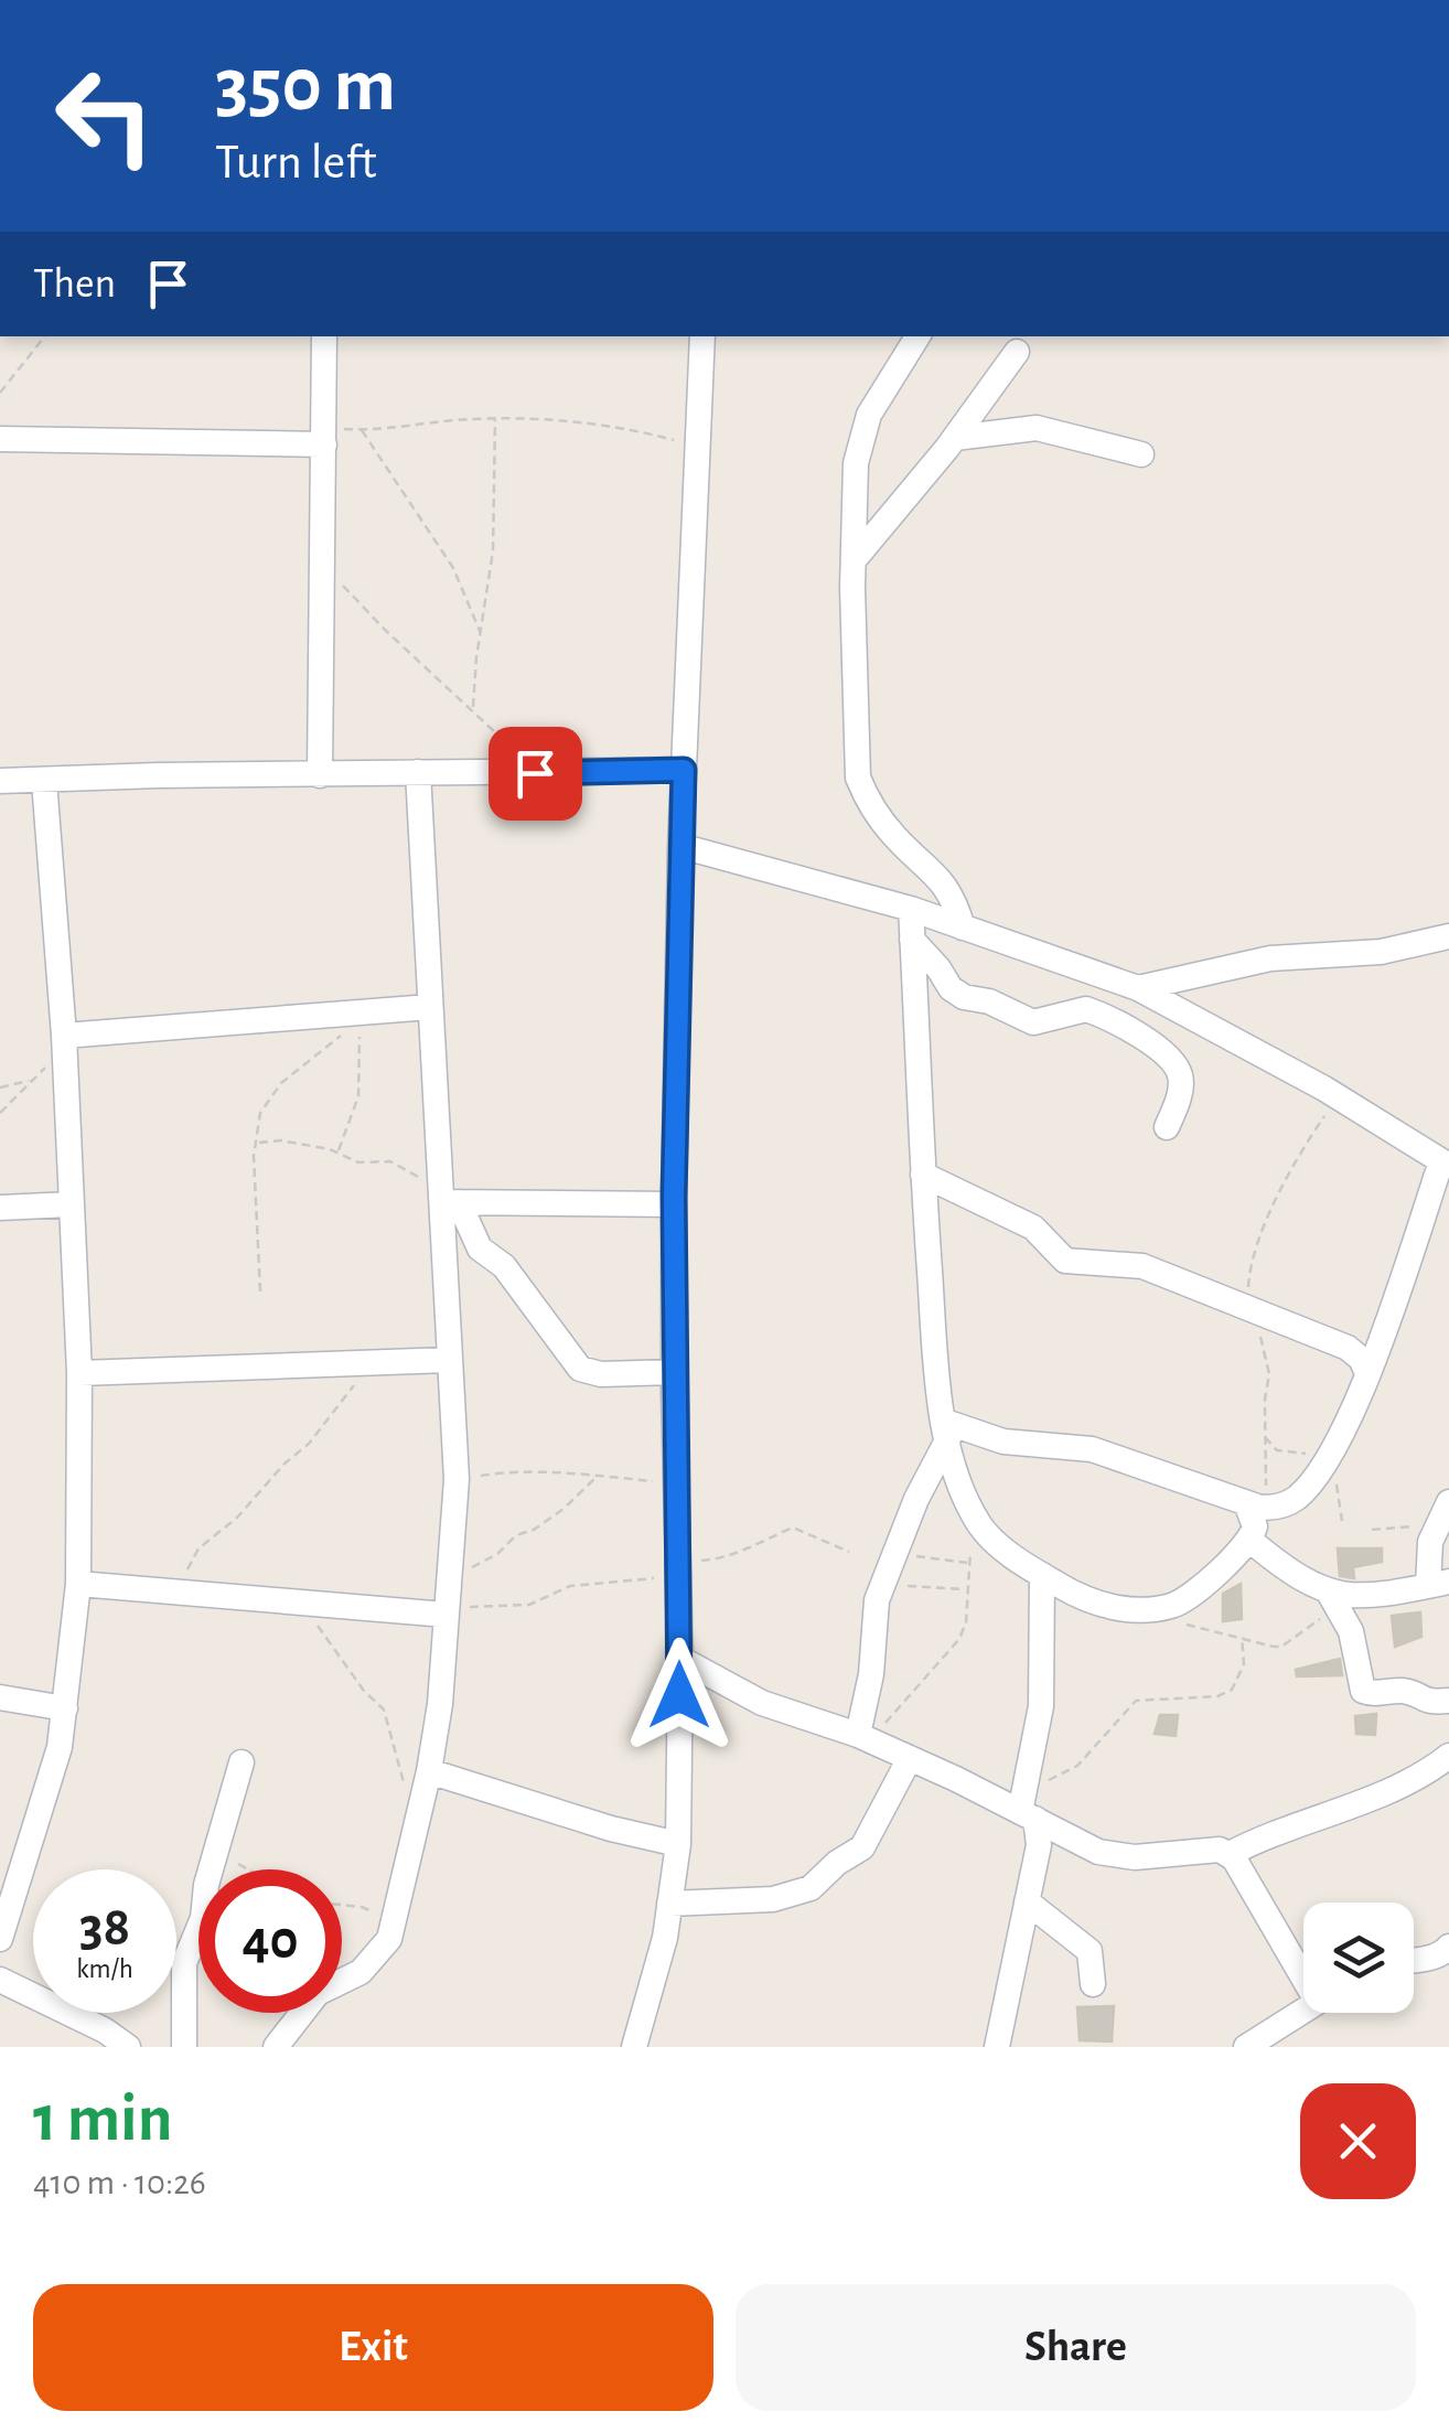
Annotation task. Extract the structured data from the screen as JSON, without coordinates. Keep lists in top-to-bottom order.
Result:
{
  "page": {
    "turn": ["350 m", "Turn left"],
    "then": "Then",
    "speed": "38 km/h",
    "limit": "40",
    "heading": ["1 min", "410 m · 10:26"],
    "buttons": ["Exit", "Share"]
  }
}
